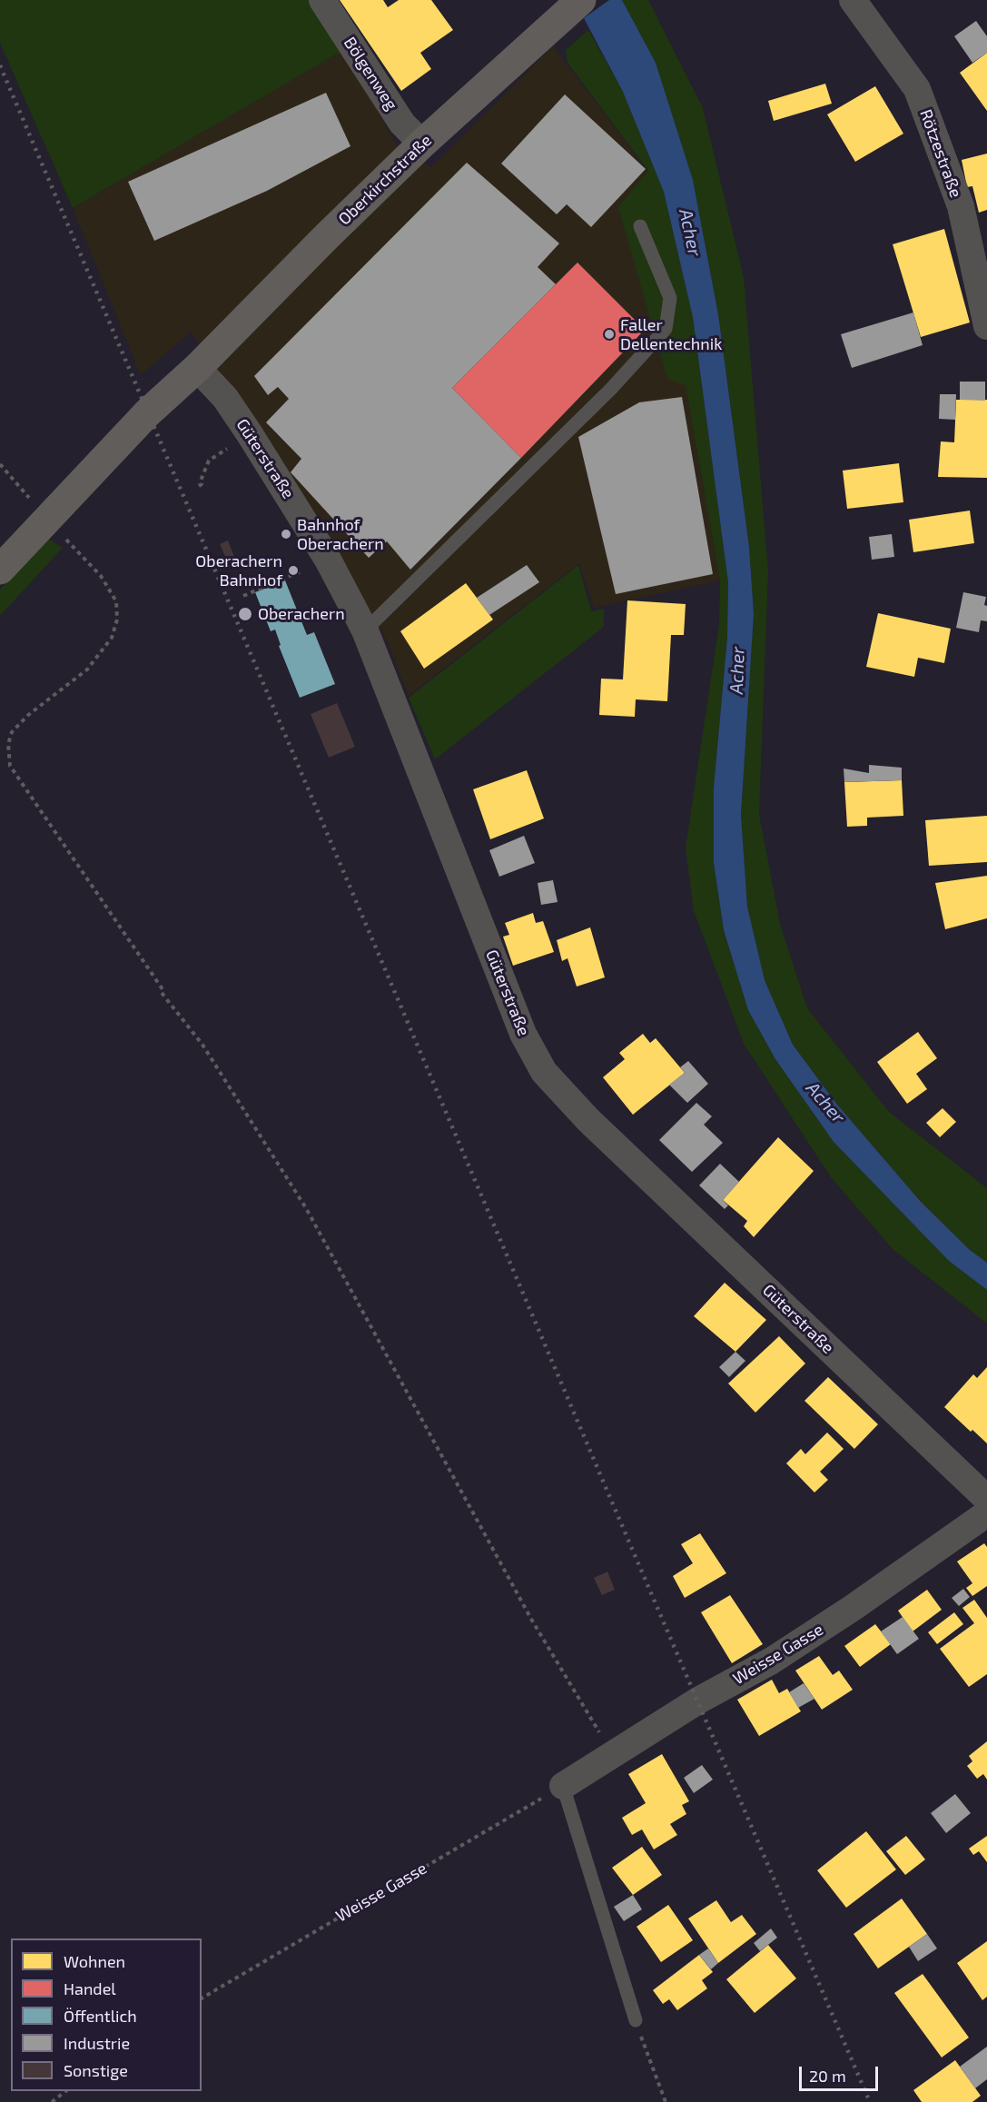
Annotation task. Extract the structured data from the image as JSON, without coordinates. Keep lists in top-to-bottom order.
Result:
{
  "streets": {
    "main road": ["Oberkirchstraße"],
    "street": [
      "Bölgenweg",
      "Rötzestraße",
      "Güterstraße",
      "Weisse Gasse"
    ]
  },
  "crossings": [
    ["Bölgenweg", "Oberkirchstraße"],
    ["Oberkirchstraße", "Güterstraße"]
  ],
  "water": ["Acher"],
  "places": [
    "Faller Dellentechnik",
    "Bahnhof Oberachern",
    "Oberachern Bahnhof",
    "Oberachern"
  ],
  "legend": [
    "Wohnen",
    "Handel",
    "Öffentlich",
    "Industrie",
    "Sonstige"
  ],
  "scale_bar": "20 m"
}
